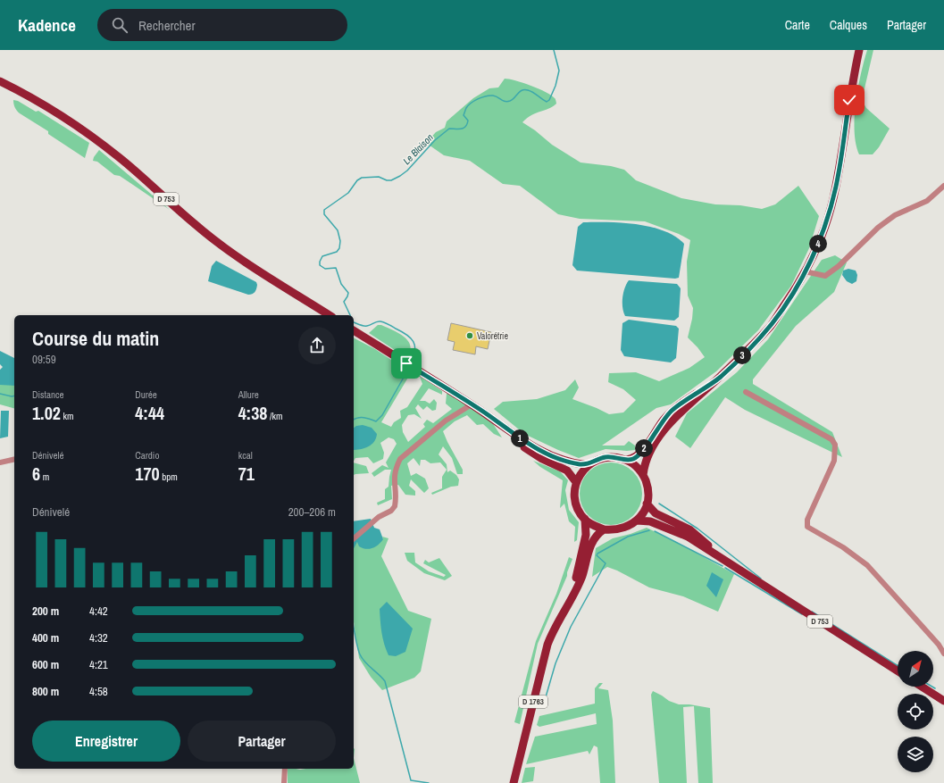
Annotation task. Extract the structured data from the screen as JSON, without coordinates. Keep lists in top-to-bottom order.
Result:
{
  "streets": {
    "main road": ["D 753", "D 1763"]
  },
  "crossings": [
    ["D 753", "D 1763"]
  ],
  "water": ["Le Blaison"],
  "places": ["Valorétrie"],
  "north": "top right",
  "page": {
    "header": "Kadence",
    "search": "Rechercher",
    "nav": ["Carte", "Calques", "Partager"],
    "pins": [
      "4",
      "3",
      "1",
      "2"
    ],
    "heading": ["Course du matin", "09:59"],
    "stats": [
      ["Distance", "1.02 km"],
      ["Durée", "4:44"],
      ["Allure", "4:38 /km"],
      ["Dénivelé", "6 m"],
      ["Cardio", "170 bpm"],
      ["kcal", "71"]
    ],
    "chart": ["Dénivelé", "200–206 m"],
    "list": [
      {
        "name": "200 m",
        "note": "4:42"
      },
      {
        "name": "400 m",
        "note": "4:32"
      },
      {
        "name": "600 m",
        "note": "4:21"
      },
      {
        "name": "800 m",
        "note": "4:58"
      }
    ],
    "buttons": ["Enregistrer", "Partager"]
  }
}
